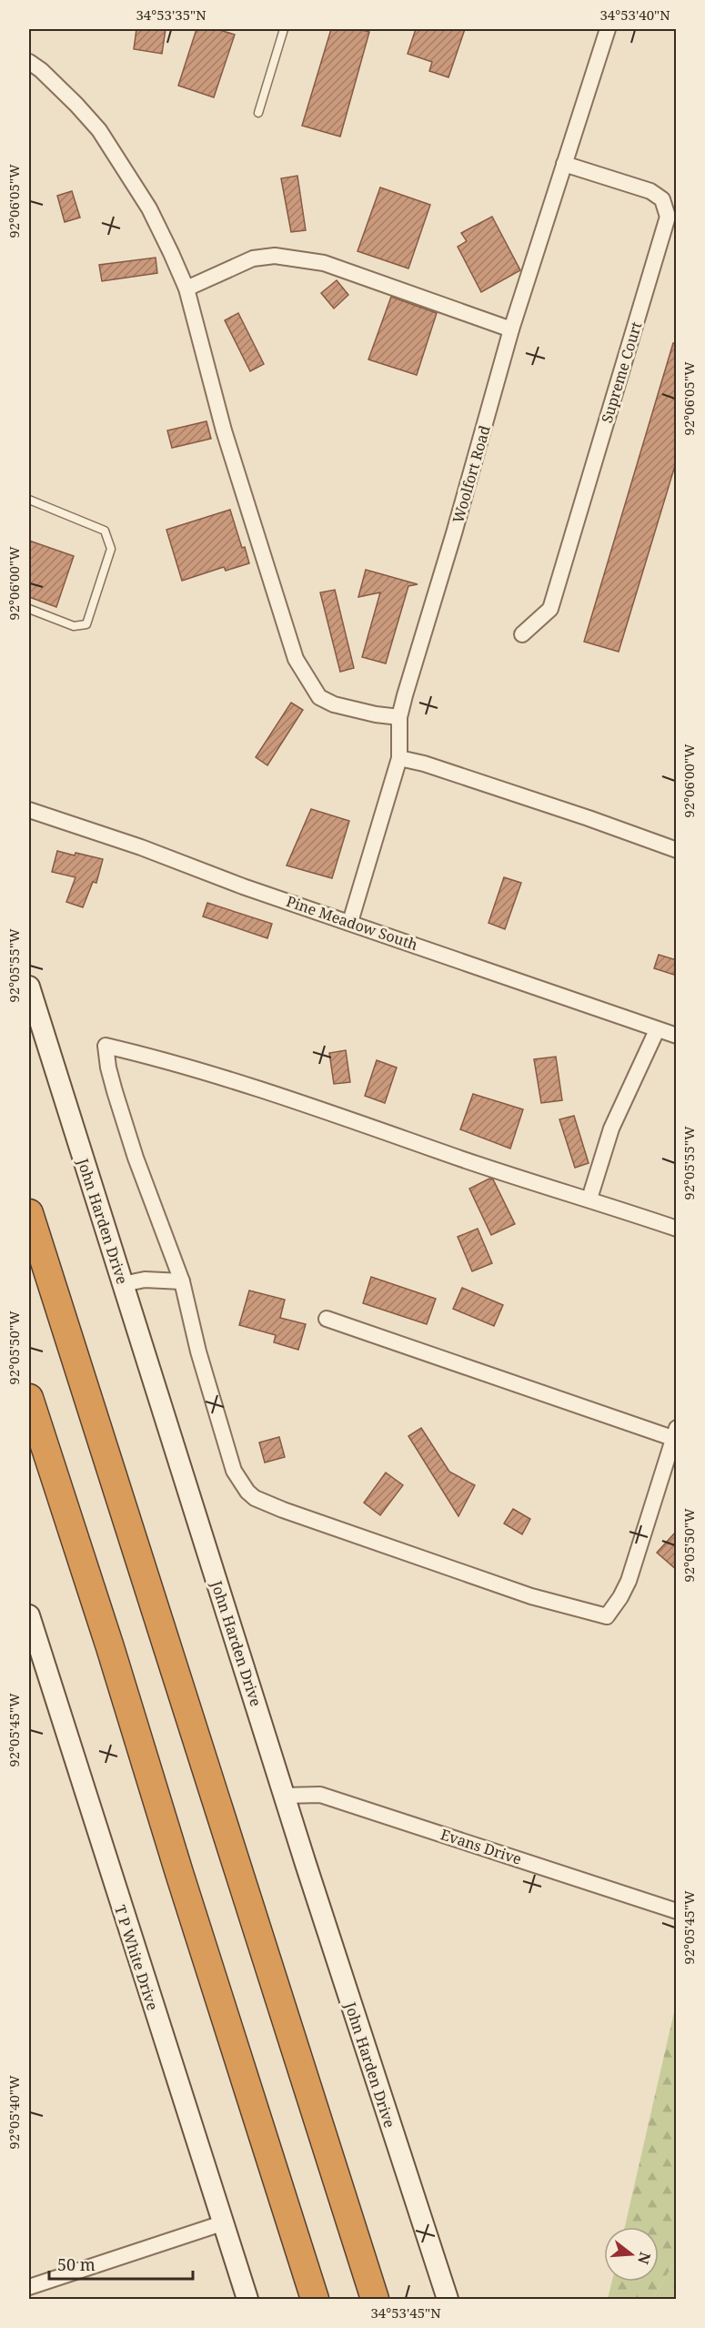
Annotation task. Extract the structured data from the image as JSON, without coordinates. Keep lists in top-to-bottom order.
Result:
{
  "streets": {
    "street": [
      "Supreme Court",
      "Woolfort Road",
      "Pine Meadow South",
      "John Harden Drive",
      "Evans Drive",
      "T P White Drive"
    ]
  },
  "crossings": [
    ["Supreme Court", "Woolfort Road"],
    ["Woolfort Road", "Pine Meadow South"],
    ["John Harden Drive", "Evans Drive"]
  ],
  "scale_bar": "50 m",
  "north": "right",
  "coordinates": [
    "34°53'35\"N",
    "34°53'40\"N",
    "92°06'05\"W",
    "92°06'00\"W",
    "92°05'55\"W",
    "92°05'50\"W",
    "92°05'45\"W",
    "92°05'40\"W",
    "34°53'45\"N"
  ]
}
